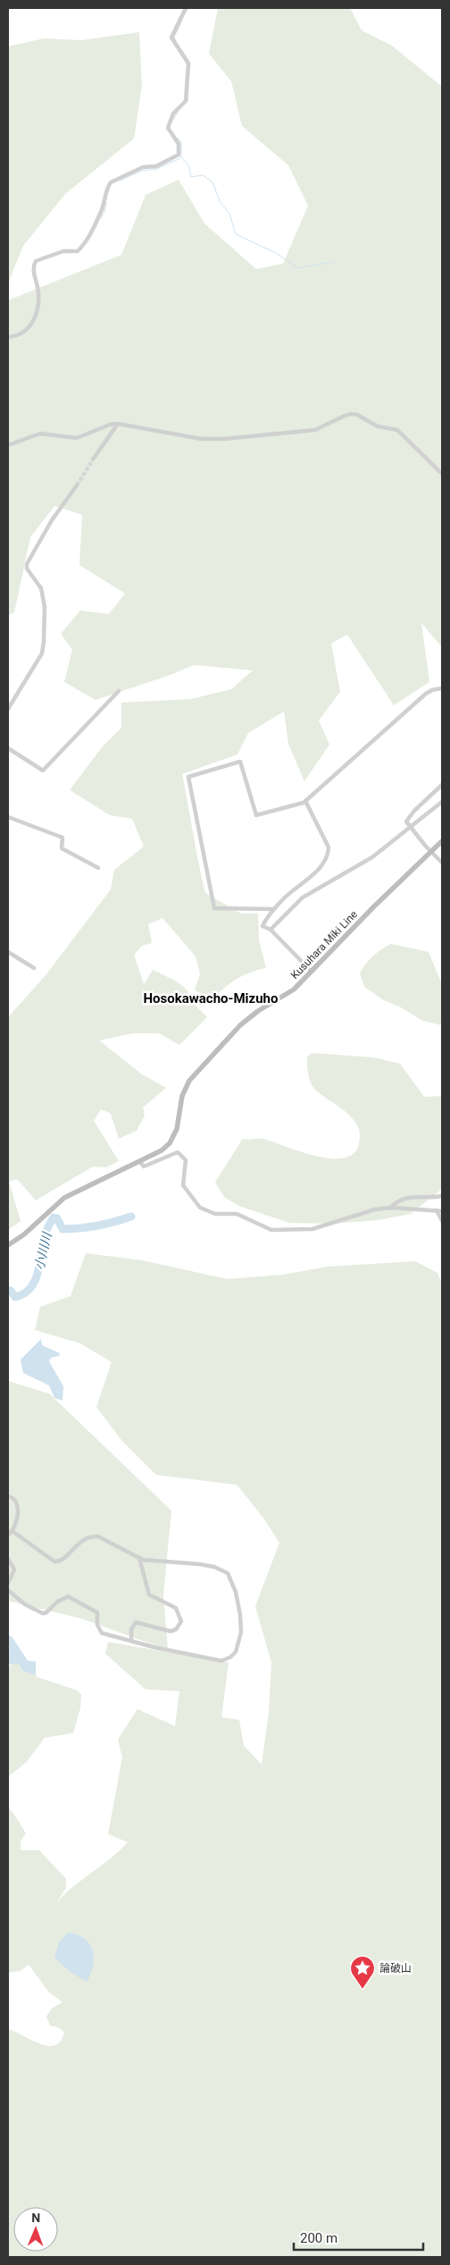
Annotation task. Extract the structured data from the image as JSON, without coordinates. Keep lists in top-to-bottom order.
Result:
{
  "streets": {
    "main road": ["Kusuhara Miki Line"]
  },
  "districts": ["Hosokawacho-Mizuho"],
  "water": ["小川川"],
  "places": {
    "place": ["論破山"]
  },
  "scale_bar": "200 m",
  "north": "top"
}
